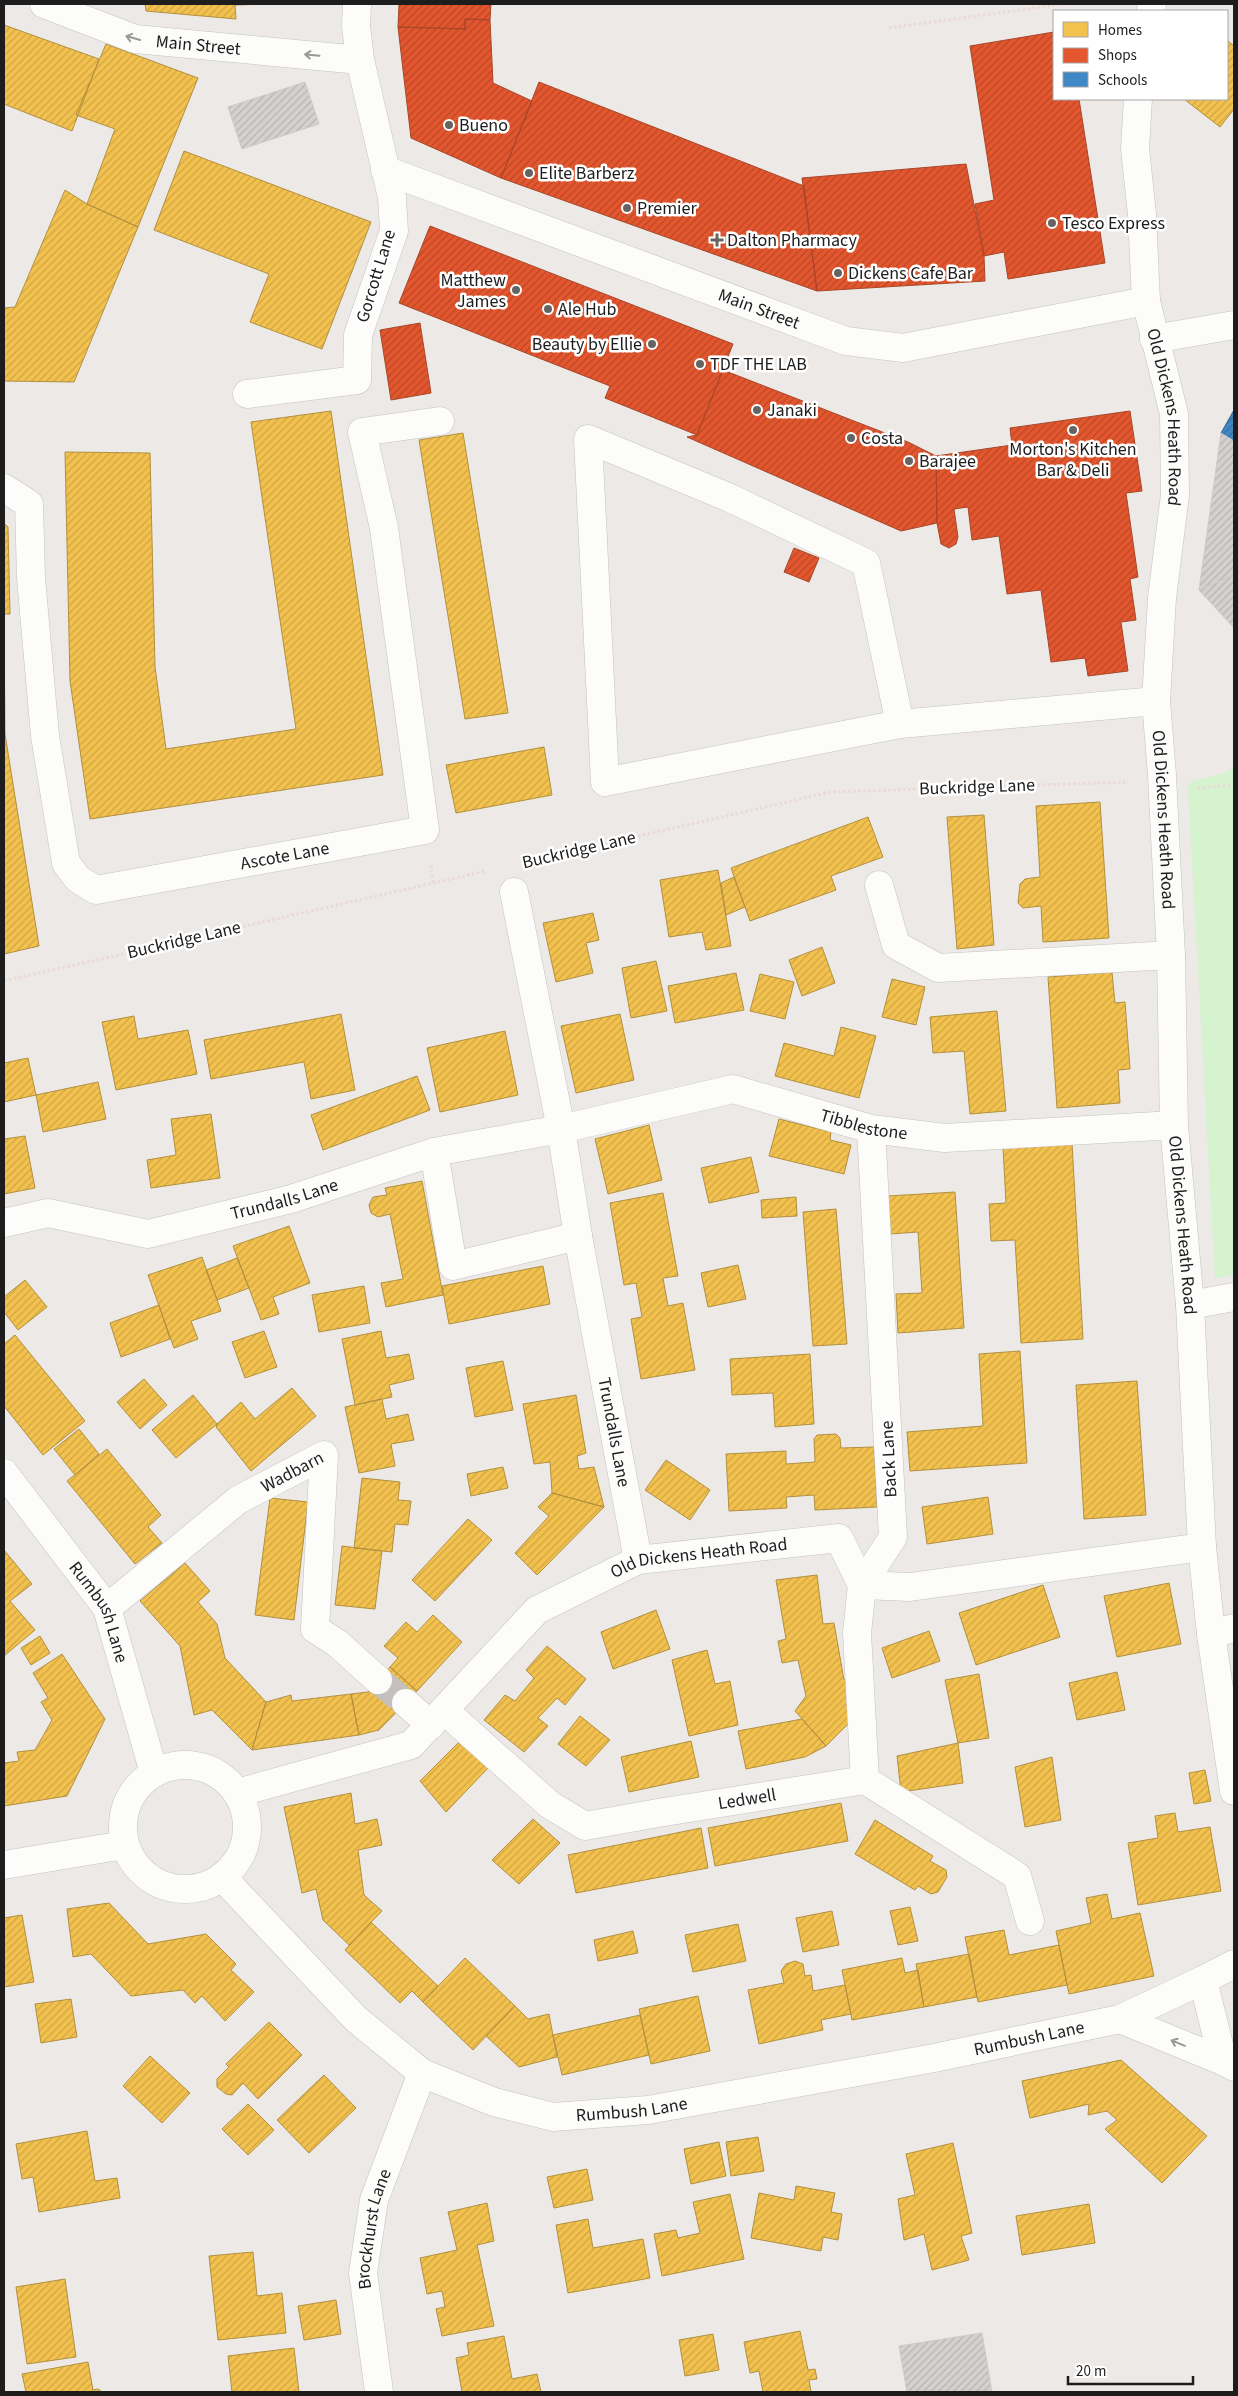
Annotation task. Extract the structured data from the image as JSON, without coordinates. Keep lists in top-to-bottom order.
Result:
{
  "streets": {
    "street": [
      "Main Street",
      "Gorcott Lane",
      "Old Dickens Heath Road",
      "Ascote Lane",
      "Tibblestone",
      "Trundalls Lane",
      "Back Lane",
      "Wadbarn",
      "Rumbush Lane",
      "Ledwell",
      "Brockhurst Lane"
    ],
    "path": ["Buckridge Lane"]
  },
  "crossings": [
    ["Main Street", "Gorcott Lane"],
    ["Main Street", "Old Dickens Heath Road"],
    ["Old Dickens Heath Road", "Buckridge Lane"],
    ["Old Dickens Heath Road", "Tibblestone"],
    ["Old Dickens Heath Road", "Trundalls Lane"],
    ["Old Dickens Heath Road", "Back Lane"],
    ["Old Dickens Heath Road", "Rumbush Lane"],
    ["Old Dickens Heath Road", "Ledwell"],
    ["Tibblestone", "Trundalls Lane"],
    ["Tibblestone", "Back Lane"],
    ["Back Lane", "Ledwell"],
    ["Wadbarn", "Rumbush Lane"],
    ["Rumbush Lane", "Brockhurst Lane"]
  ],
  "places": {
    "other": [
      "Bueno",
      "Elite Barberz",
      "Premier",
      "Tesco Express",
      "Dickens Cafe Bar",
      "Matthew James",
      "Ale Hub",
      "Beauty by Ellie",
      "TDF THE LAB",
      "Janaki",
      "Morton's Kitchen Bar & Deli",
      "Costa",
      "Barajee"
    ],
    "health": ["Dalton Pharmacy"]
  },
  "legend": ["Homes", "Shops", "Schools"],
  "scale_bar": "20 m"
}
